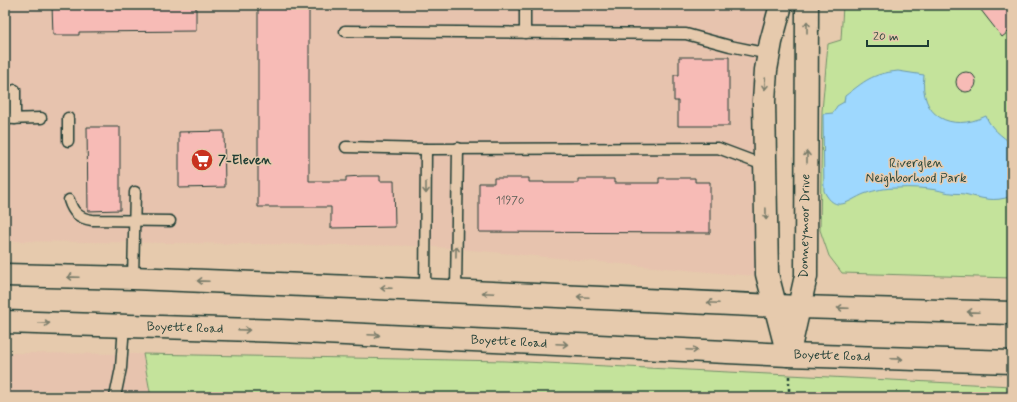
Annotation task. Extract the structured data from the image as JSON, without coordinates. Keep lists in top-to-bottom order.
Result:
{
  "streets": {
    "main road": ["Donneymoor Drive", "Boyette Road"]
  },
  "crossings": [
    ["Donneymoor Drive", "Boyette Road"]
  ],
  "parks": ["Riverglen Neighborhood Park"],
  "places": {
    "supermarket": ["7-Eleven"]
  },
  "house_numbers": ["11970"],
  "scale_bar": "20 m"
}
